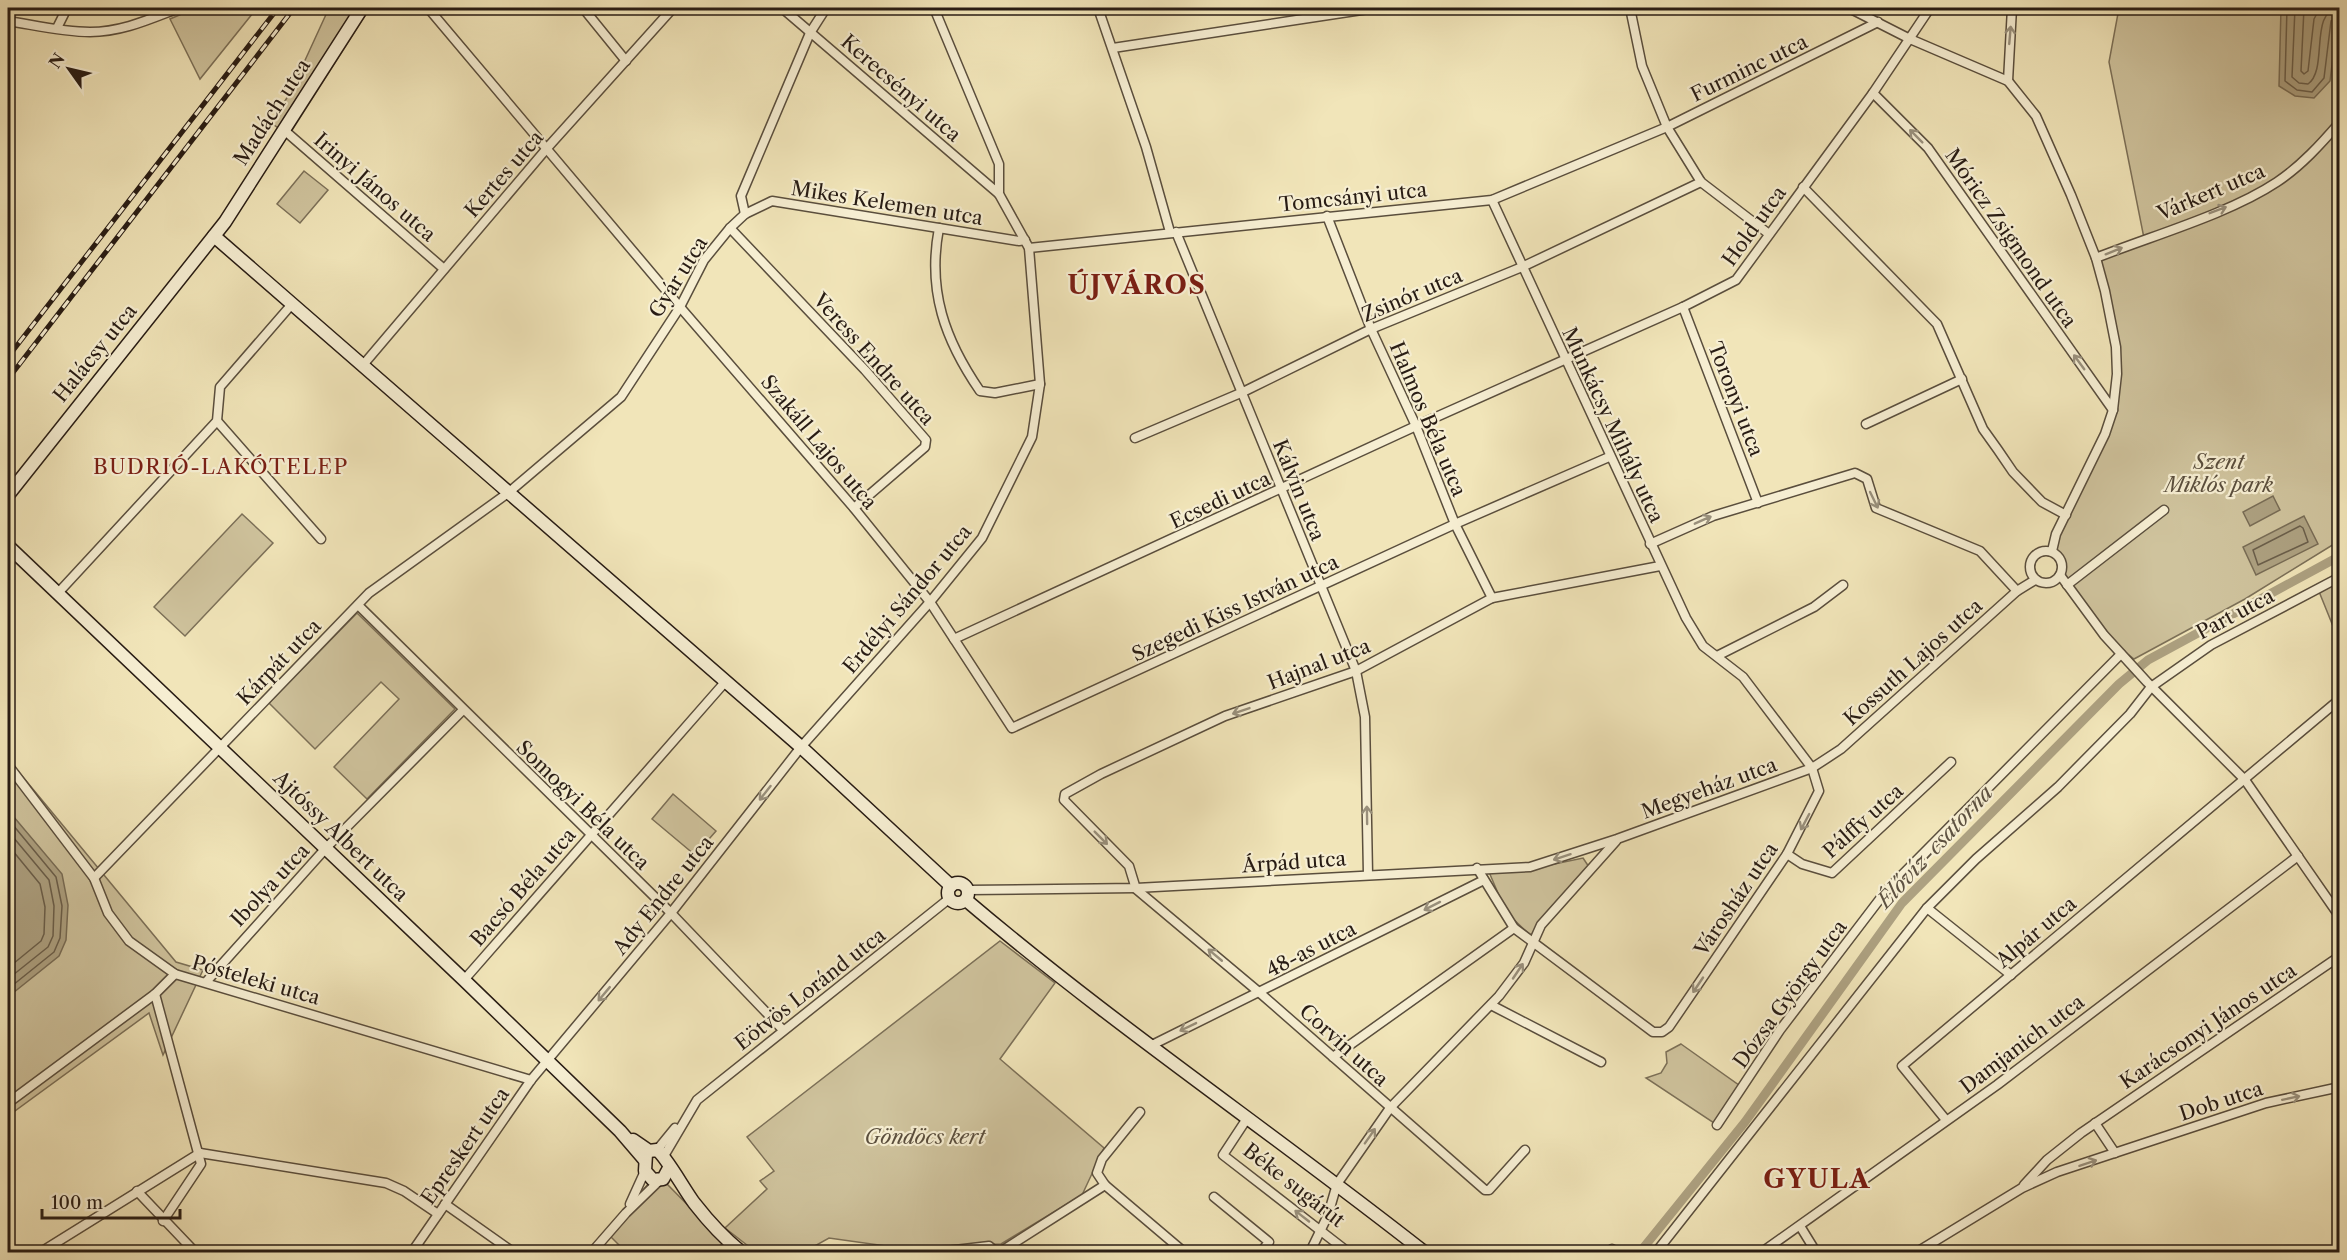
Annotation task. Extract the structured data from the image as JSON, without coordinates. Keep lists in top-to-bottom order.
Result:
{
  "streets": {
    "main road": ["Madách utca", "Halácsy utca", "Ajtóssy Albert utca"],
    "street": [
      "Furminc utca",
      "Kerecsényi utca",
      "Kertes utca",
      "Irinyi János utca",
      "Várkert utca",
      "Tomcsányi utca",
      "Mikes Kelemen utca",
      "Hold utca",
      "Móricz Zsigmond utca",
      "Gyár utca",
      "Zsinór utca",
      "Veress Endre utca",
      "Toronyi utca",
      "Halmos Béla utca",
      "Munkácsy Mihály utca",
      "Szakáll Lajos utca",
      "Kálvin utca",
      "Ecsedi utca",
      "Erdélyi Sándor utca",
      "Szegedi Kiss István utca",
      "Part utca",
      "Kárpát utca",
      "Kossuth Lajos utca",
      "Hajnal utca",
      "Megyeház utca",
      "Somogyi Béla utca",
      "Pálffy utca",
      "Árpád utca",
      "Ibolya utca",
      "Bacsó Béla utca",
      "Ady Endre utca",
      "Városház utca",
      "Alpár utca",
      "48-as utca",
      "Pósteleki utca",
      "Eötvös Loránd utca",
      "Dózsa György utca",
      "Karácsonyi János utca",
      "Damjanich utca",
      "Corvin utca",
      "Dob utca",
      "Epreskert utca",
      "Béke sugárút"
    ]
  },
  "crossings": [
    ["Furminc utca", "Tomcsányi utca"],
    ["Madách utca", "Irinyi János utca"],
    ["Madách utca", "Halácsy utca"],
    ["Kertes utca", "Irinyi János utca"],
    ["Kertes utca", "Szakáll Lajos utca"],
    ["Tomcsányi utca", "Mikes Kelemen utca"],
    ["Tomcsányi utca", "Halmos Béla utca"],
    ["Tomcsányi utca", "Munkácsy Mihály utca"],
    ["Tomcsányi utca", "Kálvin utca"],
    ["Tomcsányi utca", "Erdélyi Sándor utca"],
    ["Mikes Kelemen utca", "Gyár utca"],
    ["Mikes Kelemen utca", "Erdélyi Sándor utca"],
    ["Hold utca", "Móricz Zsigmond utca"],
    ["Hold utca", "Toronyi utca"],
    ["Hold utca", "Munkácsy Mihály utca"],
    ["Hold utca", "Ecsedi utca"],
    ["Gyár utca", "Veress Endre utca"],
    ["Gyár utca", "Szakáll Lajos utca"],
    ["Gyár utca", "Kárpát utca"],
    ["Zsinór utca", "Halmos Béla utca"],
    ["Zsinór utca", "Munkácsy Mihály utca"],
    ["Zsinór utca", "Kálvin utca"],
    ["Veress Endre utca", "Szakáll Lajos utca"],
    ["Halmos Béla utca", "Ecsedi utca"],
    ["Halmos Béla utca", "Szegedi Kiss István utca"],
    ["Halmos Béla utca", "Hajnal utca"],
    ["Munkácsy Mihály utca", "Ecsedi utca"],
    ["Munkácsy Mihály utca", "Szegedi Kiss István utca"],
    ["Munkácsy Mihály utca", "Kossuth Lajos utca"],
    ["Munkácsy Mihály utca", "Hajnal utca"],
    ["Munkácsy Mihály utca", "Megyeház utca"],
    ["Munkácsy Mihály utca", "Városház utca"],
    ["Szakáll Lajos utca", "Erdélyi Sándor utca"],
    ["Szakáll Lajos utca", "Szegedi Kiss István utca"],
    ["Kálvin utca", "Ecsedi utca"],
    ["Kálvin utca", "Szegedi Kiss István utca"],
    ["Kálvin utca", "Hajnal utca"],
    ["Kálvin utca", "Árpád utca"],
    ["Ecsedi utca", "Szegedi Kiss István utca"],
    ["Erdélyi Sándor utca", "Szegedi Kiss István utca"],
    ["Erdélyi Sándor utca", "Ady Endre utca"],
    ["Kárpát utca", "Somogyi Béla utca"],
    ["Kárpát utca", "Ajtóssy Albert utca"],
    ["Kossuth Lajos utca", "Megyeház utca"],
    ["Kossuth Lajos utca", "Városház utca"],
    ["Hajnal utca", "Árpád utca"],
    ["Hajnal utca", "Corvin utca"],
    ["Megyeház utca", "Árpád utca"],
    ["Megyeház utca", "Városház utca"],
    ["Somogyi Béla utca", "Ibolya utca"],
    ["Somogyi Béla utca", "Bacsó Béla utca"],
    ["Somogyi Béla utca", "Ady Endre utca"],
    ["Somogyi Béla utca", "Eötvös Loránd utca"],
    ["Pálffy utca", "Városház utca"],
    ["Ajtóssy Albert utca", "Ibolya utca"],
    ["Ajtóssy Albert utca", "Bacsó Béla utca"],
    ["Ajtóssy Albert utca", "Ady Endre utca"],
    ["Ajtóssy Albert utca", "Eötvös Loránd utca"],
    ["Ajtóssy Albert utca", "Epreskert utca"],
    ["Árpád utca", "Corvin utca"],
    ["Ibolya utca", "Pósteleki utca"],
    ["Ady Endre utca", "Epreskert utca"],
    ["Alpár utca", "Damjanich utca"],
    ["48-as utca", "Corvin utca"],
    ["Pósteleki utca", "Epreskert utca"],
    ["Karácsonyi János utca", "Dob utca"]
  ],
  "one_way": [
    "Várkert utca",
    "Móricz Zsigmond utca",
    "Ady Endre utca",
    "48-as utca",
    "Dob utca"
  ],
  "districts": ["ÚJVÁROS", "BUDRIÓ-LAKÓTELEP", "GYULA"],
  "water": ["Élővíz-csatorna"],
  "parks": ["Szent Miklós park", "Göndöcs kert"],
  "scale_bar": "100 m",
  "north": "top left"
}
